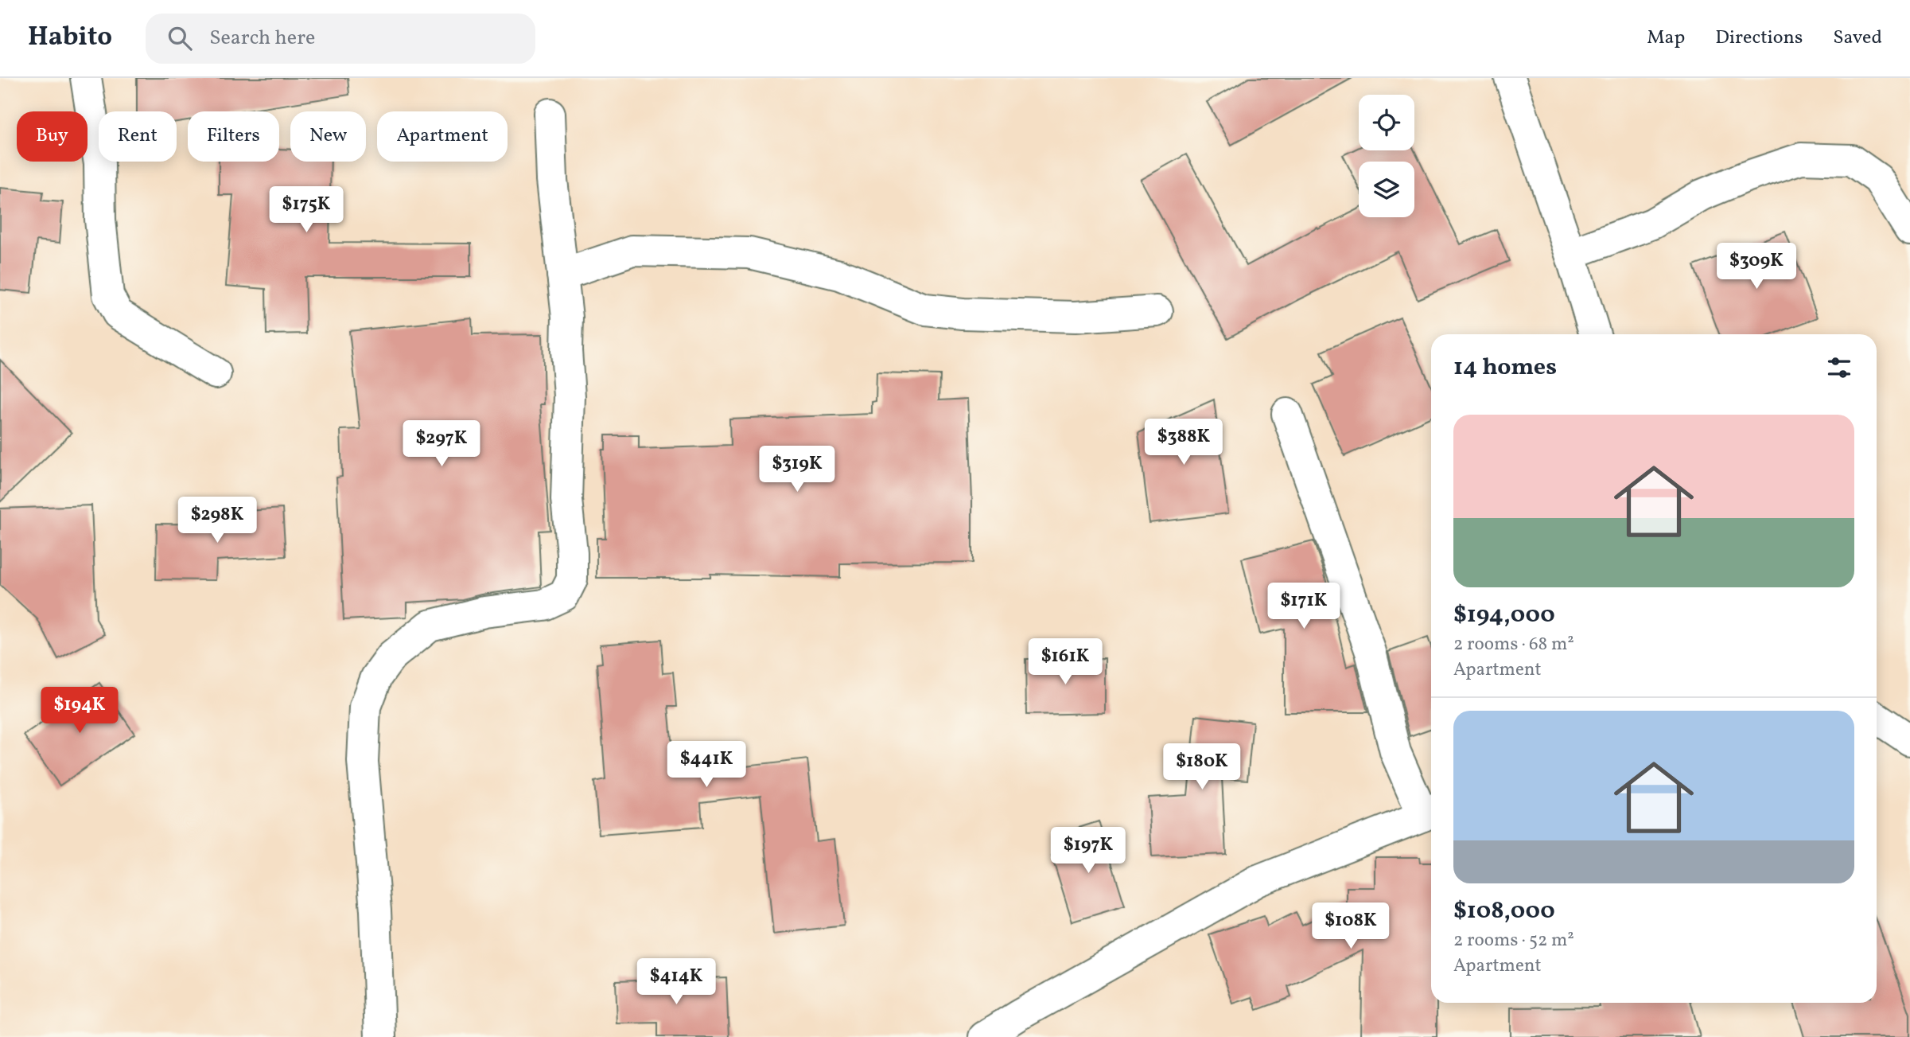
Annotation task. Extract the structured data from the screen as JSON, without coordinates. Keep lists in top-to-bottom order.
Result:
{
  "page": {
    "header": "Habito",
    "search": "Search here",
    "nav": ["Map", "Directions", "Saved"],
    "chip": [
      "Buy",
      "Rent",
      "Filters",
      "New",
      "Apartment"
    ],
    "price": [
      "$175K",
      "$309K",
      "$388K",
      "$297K",
      "$319K",
      "$298K",
      "$171K",
      "$161K",
      "$194K",
      "$441K",
      "$180K",
      "$197K",
      "$108K",
      "$414K"
    ],
    "heading": "14 homes",
    "list": [
      {
        "name": "$194,000",
        "note": "2 rooms · 68 m² · Apartment"
      },
      {
        "name": "$108,000",
        "note": "2 rooms · 52 m² · Apartment"
      }
    ]
  }
}
